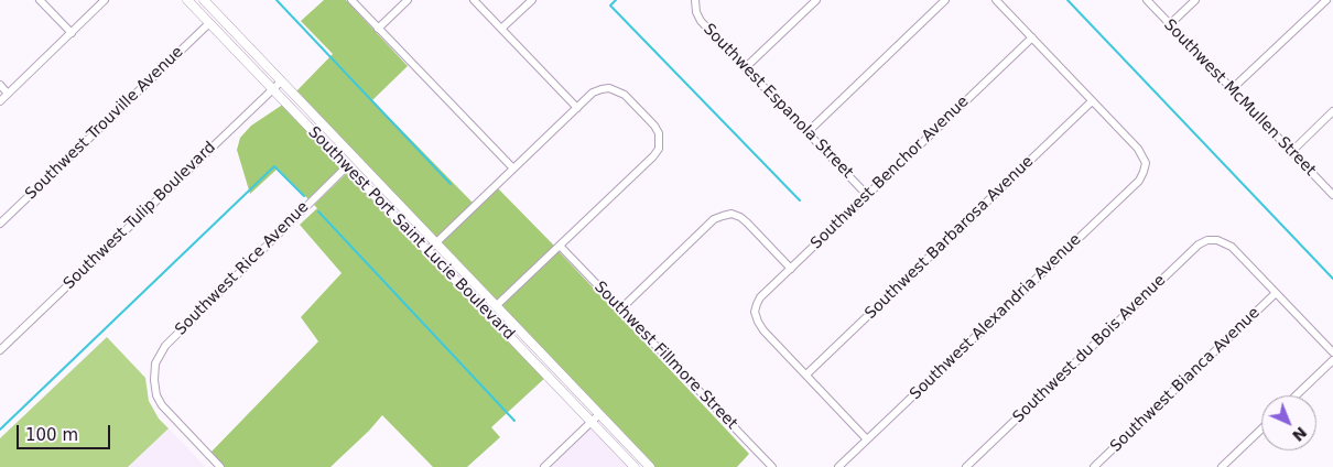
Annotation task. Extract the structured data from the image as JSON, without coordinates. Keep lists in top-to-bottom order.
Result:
{
  "streets": {
    "main road": ["Southwest Port Saint Lucie Boulevard"],
    "street": [
      "Southwest McMullen Street",
      "Southwest Espanola Street",
      "Southwest Trouville Avenue",
      "Southwest Benchor Avenue",
      "Southwest Tulip Boulevard",
      "Southwest Barbarosa Avenue",
      "Southwest Rice Avenue",
      "Southwest Alexandria Avenue",
      "Southwest du Bois Avenue",
      "Southwest Fillmore Street",
      "Southwest Bianca Avenue"
    ]
  },
  "crossings": [
    ["Southwest Espanola Street", "Southwest Benchor Avenue"],
    ["Southwest Trouville Avenue", "Southwest Port Saint Lucie Boulevard"],
    ["Southwest Benchor Avenue", "Southwest Barbarosa Avenue"],
    ["Southwest Tulip Boulevard", "Southwest Port Saint Lucie Boulevard"],
    ["Southwest Port Saint Lucie Boulevard", "Southwest Rice Avenue"],
    ["Southwest Barbarosa Avenue", "Southwest Alexandria Avenue"],
    ["Southwest du Bois Avenue", "Southwest Bianca Avenue"]
  ],
  "scale_bar": "100 m",
  "north": "bottom right"
}
